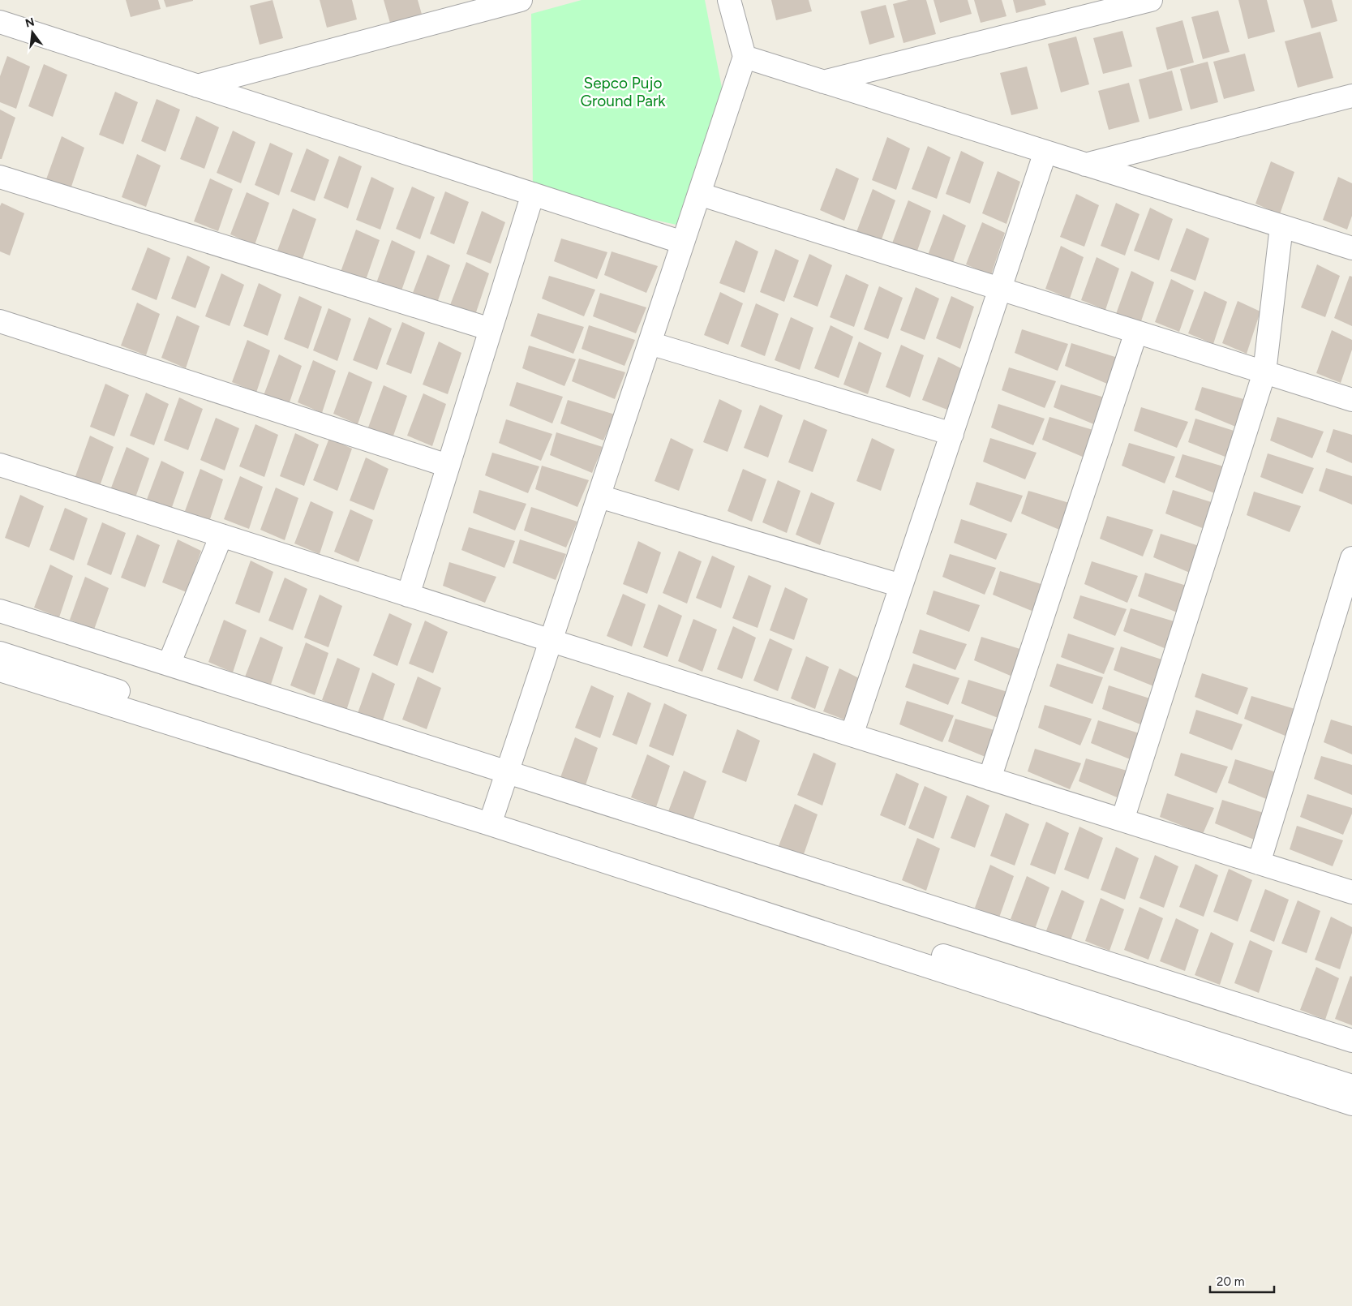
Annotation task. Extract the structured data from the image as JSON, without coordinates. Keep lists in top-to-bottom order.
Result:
{
  "parks": ["Sepco Pujo Ground Park"],
  "scale_bar": "20 m",
  "north": "top"
}
